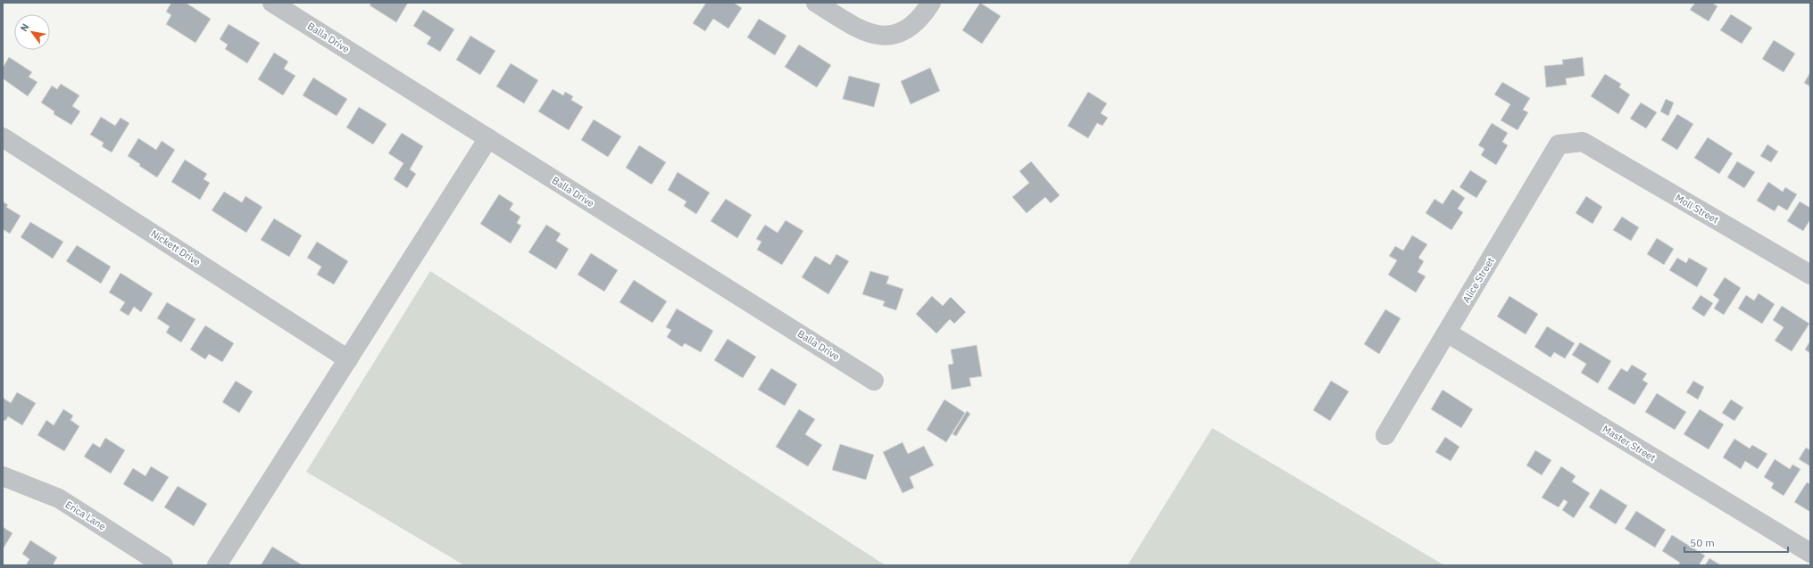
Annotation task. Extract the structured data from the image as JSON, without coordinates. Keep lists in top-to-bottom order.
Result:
{
  "streets": {
    "street": [
      "Balla Drive",
      "Moll Street",
      "Nickett Drive",
      "Alice Street",
      "Master Street",
      "Erica Lane"
    ]
  },
  "crossings": [
    ["Moll Street", "Alice Street"],
    ["Alice Street", "Master Street"]
  ],
  "scale_bar": "50 m",
  "north": "top left"
}
